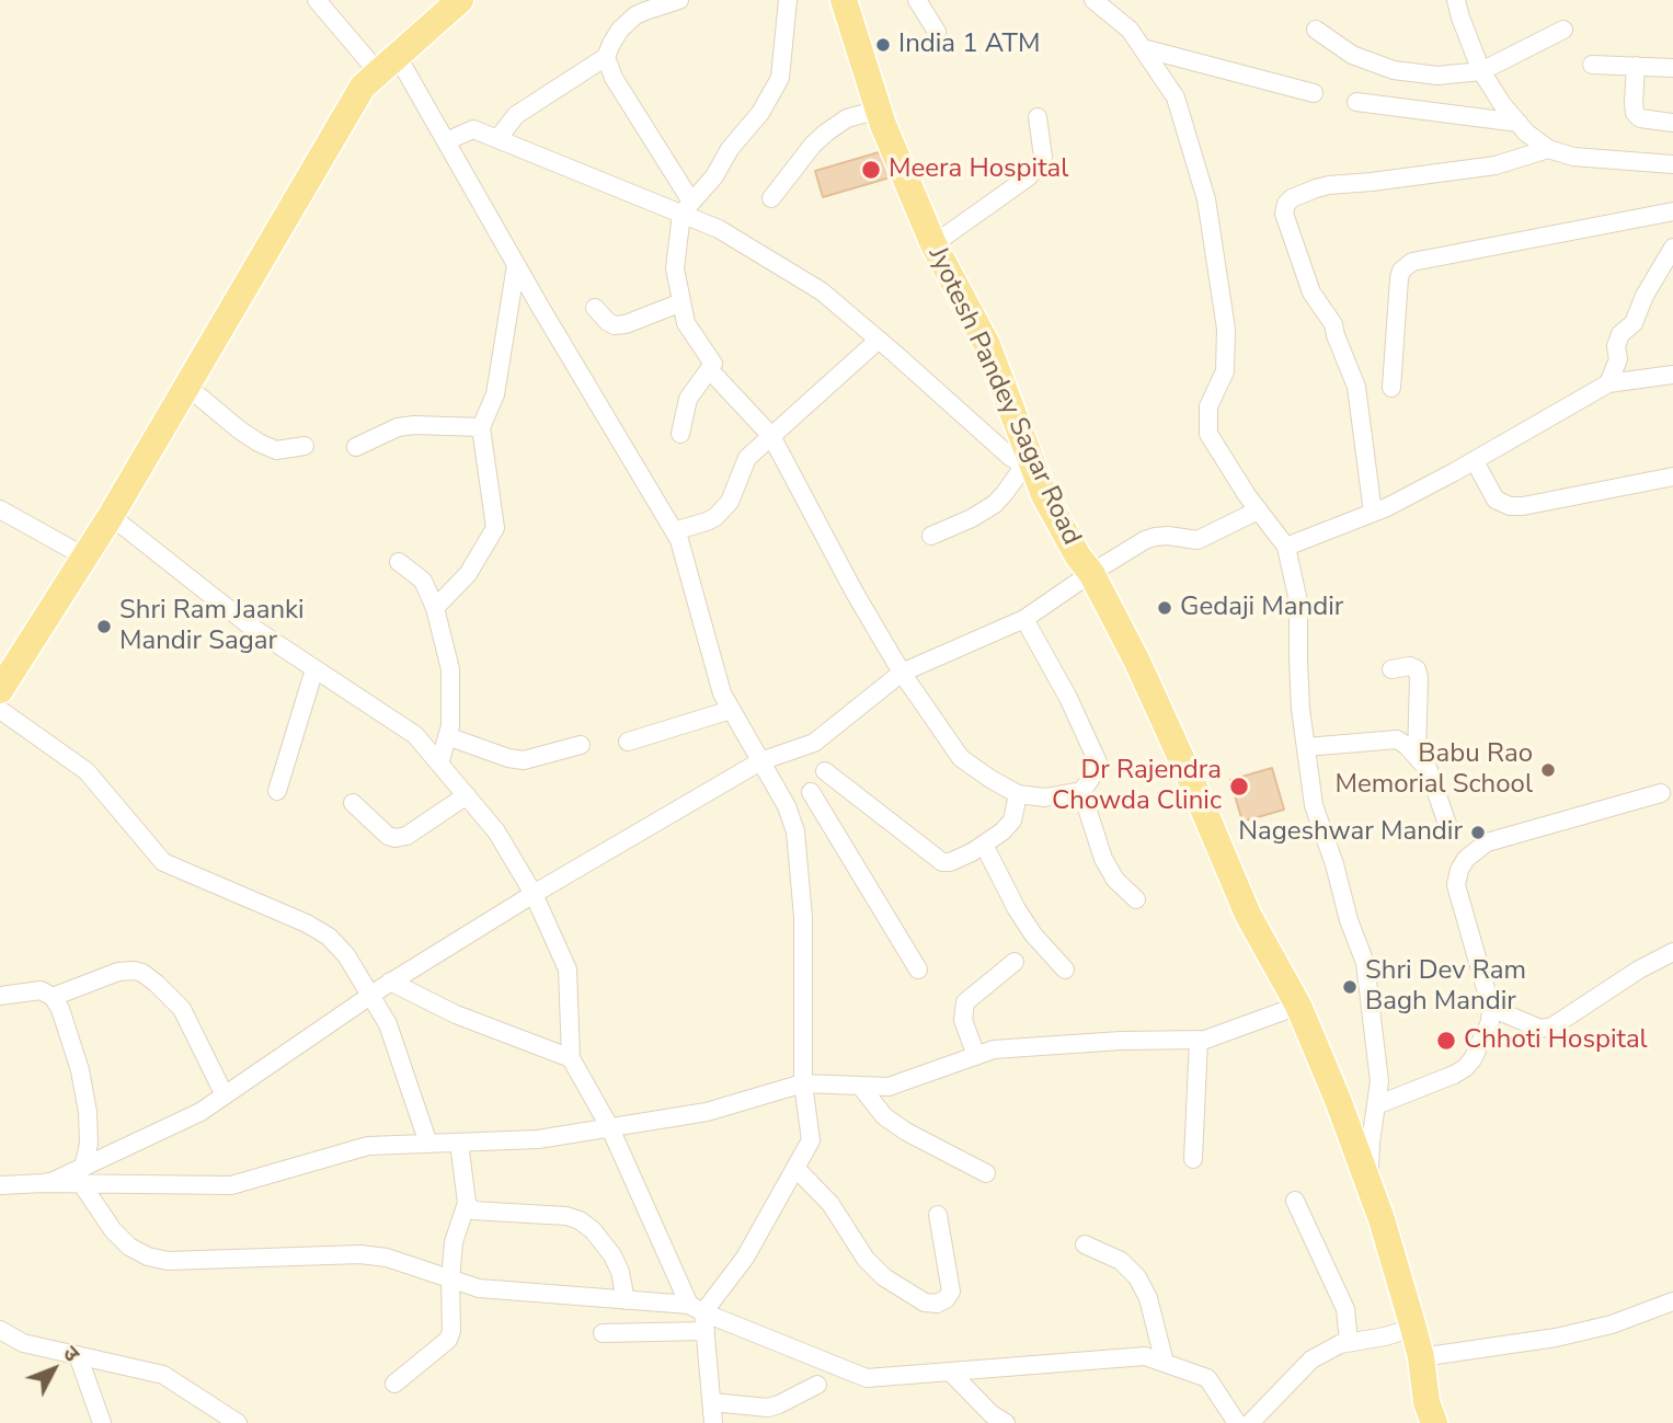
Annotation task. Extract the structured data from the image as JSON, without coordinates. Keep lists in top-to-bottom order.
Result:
{
  "streets": {
    "main road": ["Jyotesh Pandey Sagar Road"]
  },
  "places": [
    "India 1 ATM",
    "Meera Hospital",
    "Gedaji Mandir",
    "Shri Ram Jaanki Mandir Sagar",
    "Babu Rao Memorial School",
    "Dr Rajendra Chowda Clinic",
    "Nageshwar Mandir",
    "Shri Dev Ram Bagh Mandir",
    "Chhoti Hospital"
  ],
  "north": "top right"
}
